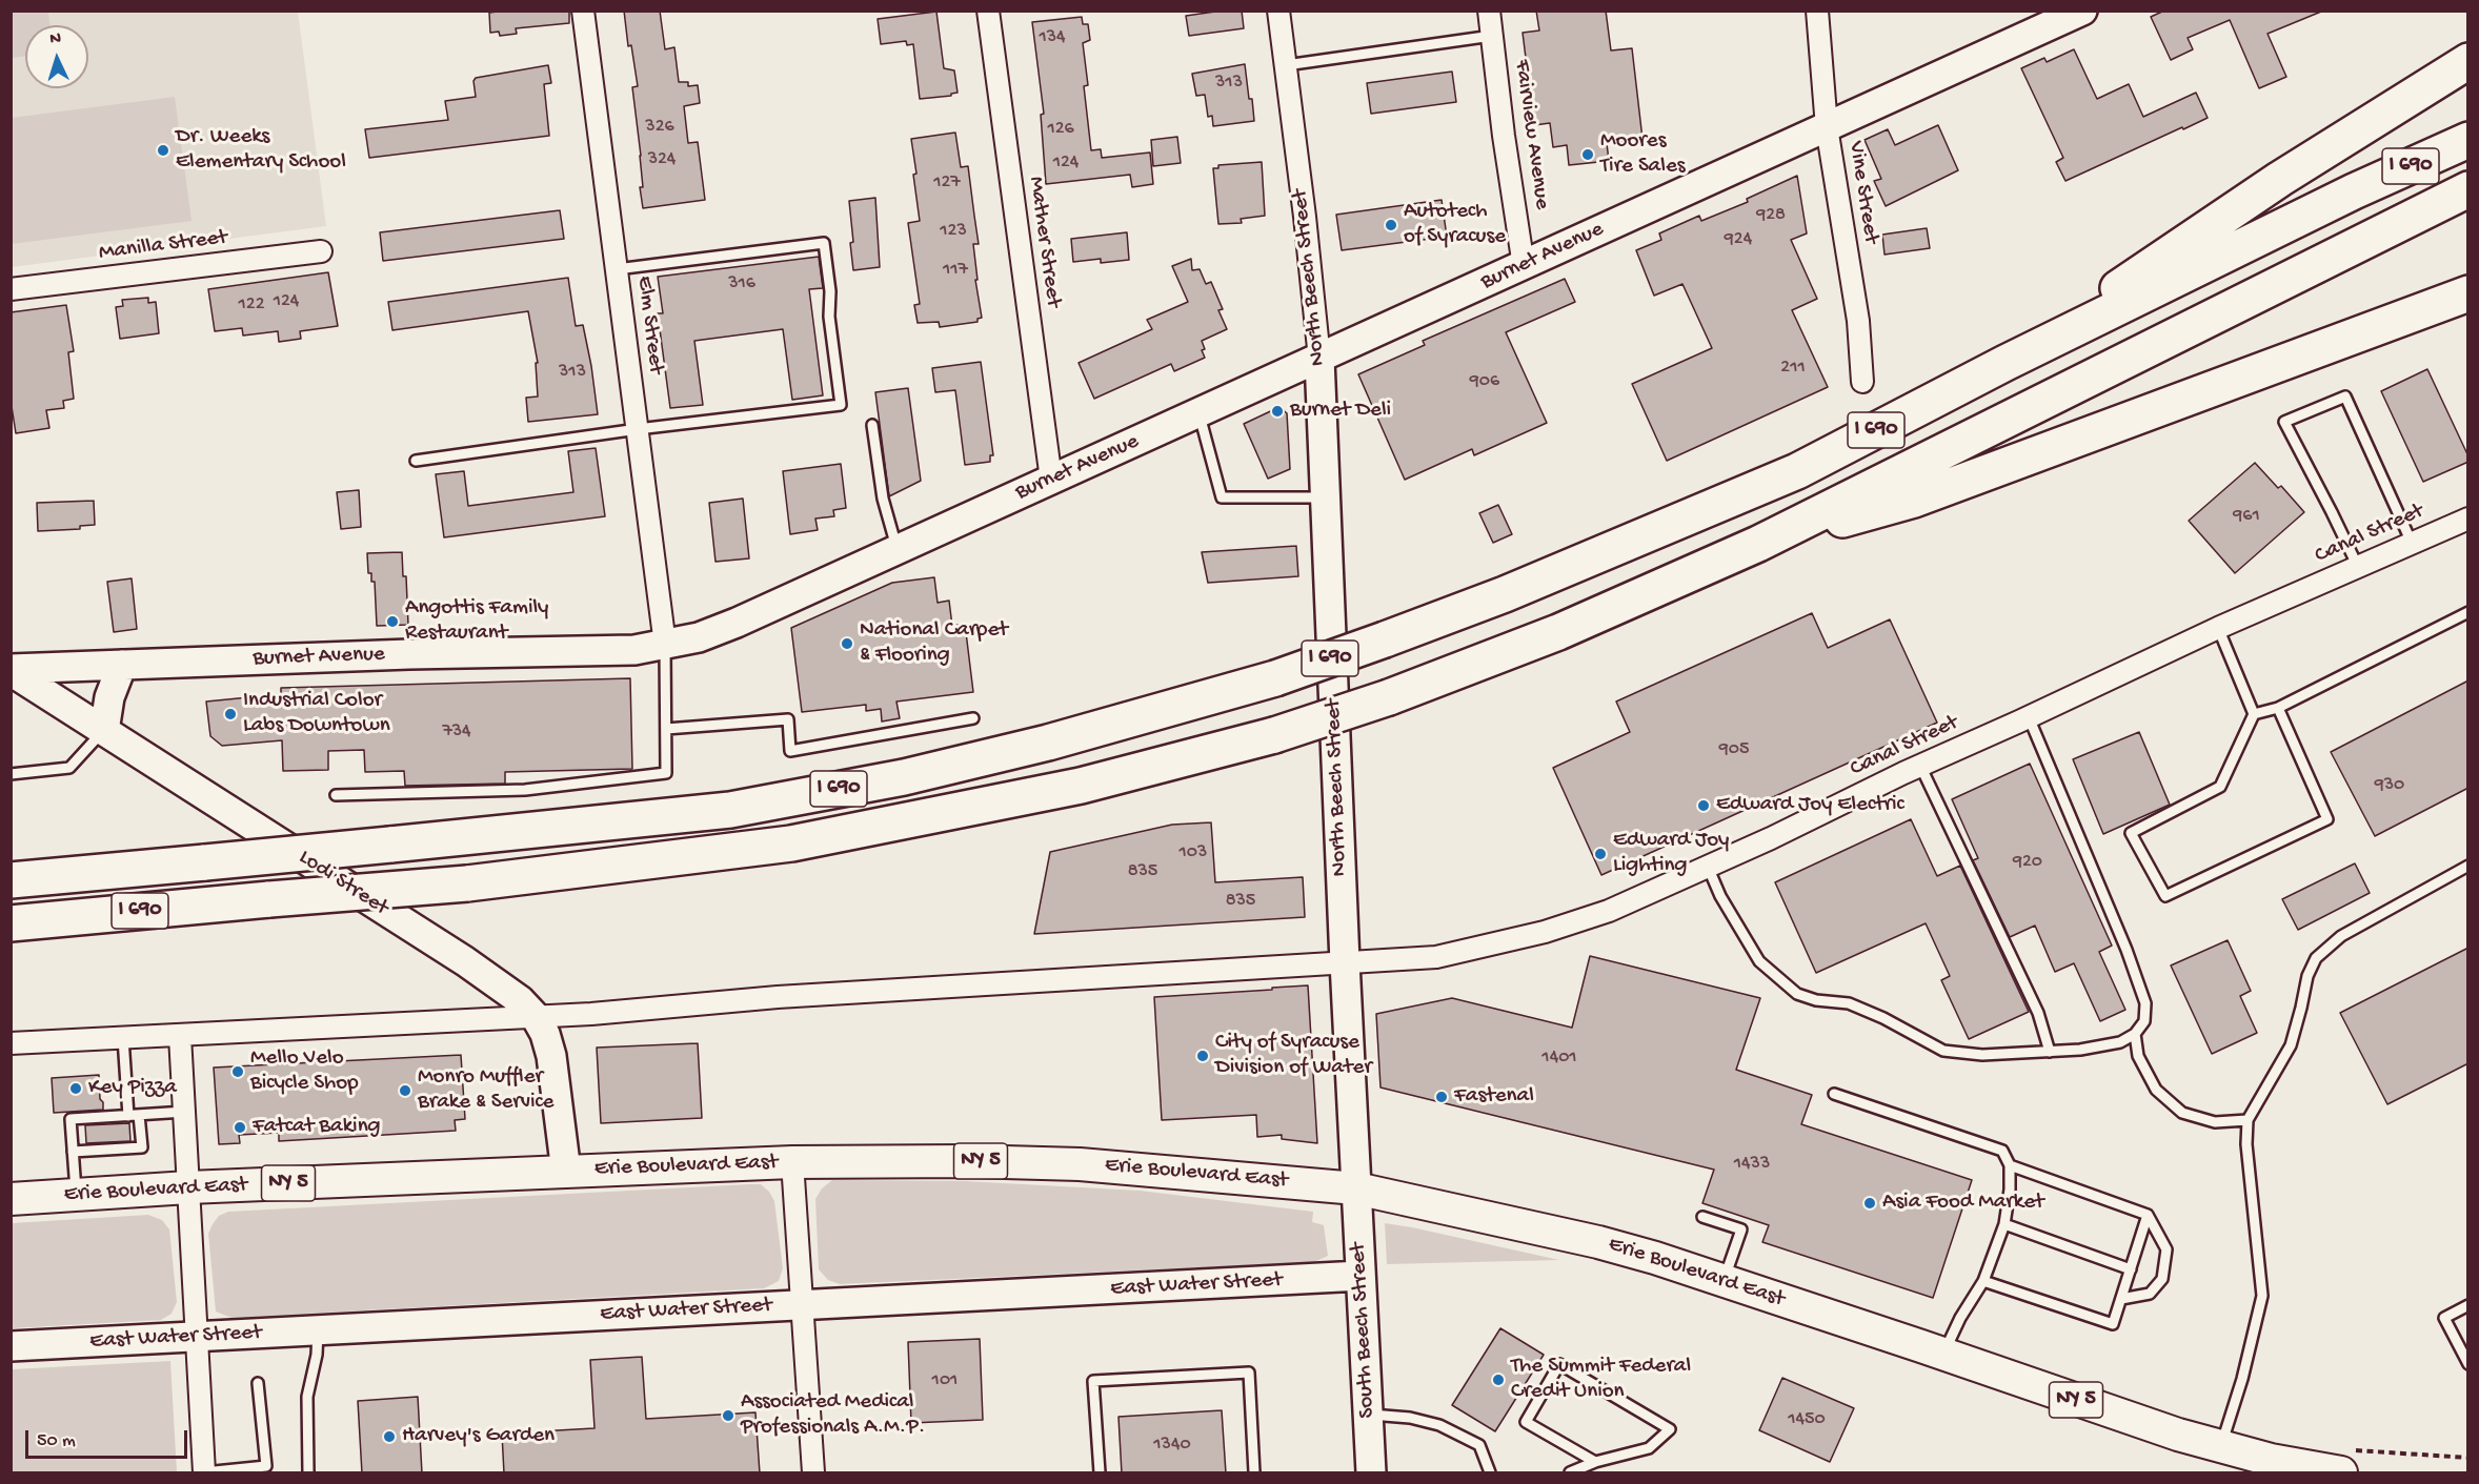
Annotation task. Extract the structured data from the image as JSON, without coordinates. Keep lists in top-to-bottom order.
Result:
{
  "streets": {
    "highway": ["I 690"],
    "main road": ["NY 5", "Erie Boulevard East"],
    "street": [
      "Fairview Avenue",
      "Vine Street",
      "Mather Street",
      "Manilla Street",
      "Burnet Avenue",
      "North Beech Street",
      "Elm Street",
      "Canal Street",
      "Lodi Street",
      "East Water Street",
      "South Beech Street"
    ]
  },
  "crossings": [
    ["Fairview Avenue", "Burnet Avenue"],
    ["Vine Street", "Burnet Avenue"],
    ["Mather Street", "Burnet Avenue"],
    ["Burnet Avenue", "North Beech Street"],
    ["Burnet Avenue", "Elm Street"],
    ["Burnet Avenue", "Lodi Street"],
    ["North Beech Street", "Canal Street"],
    ["North Beech Street", "Erie Boulevard East"],
    ["North Beech Street", "South Beech Street"],
    ["Canal Street", "Lodi Street"],
    ["Lodi Street", "Erie Boulevard East"],
    ["Erie Boulevard East", "South Beech Street"],
    ["East Water Street", "South Beech Street"]
  ],
  "places": [
    "Dr. Weeks Elementary School",
    "Moores Tire Sales",
    "Autotech of Syracuse",
    "Burnet Deli",
    "Angottis Family Restaurant",
    "National Carpet & Flooring",
    "Industrial Color Labs Downtown",
    "Edward Joy Electric",
    "Edward Joy Lighting",
    "City of Syracuse Division of Water",
    "Mello Velo Bicycle Shop",
    "Key Pizza",
    "Monro Muffler Brake & Service",
    "Fastenal",
    "Fatcat Baking",
    "Asia Food Market",
    "The Summit Federal Credit Union",
    "Associated Medical Professionals A.M.P.",
    "Harvey's Garden"
  ],
  "house_numbers": [
    "134",
    "313",
    "326",
    "126",
    "324",
    "124",
    "127",
    "928",
    "123",
    "924",
    "117",
    "316",
    "124",
    "122",
    "211",
    "313",
    "906",
    "961",
    "734",
    "905",
    "930",
    "103",
    "920",
    "835",
    "835",
    "1401",
    "1433",
    "101",
    "1450",
    "1340"
  ],
  "scale_bar": "50 m",
  "north": "top"
}
